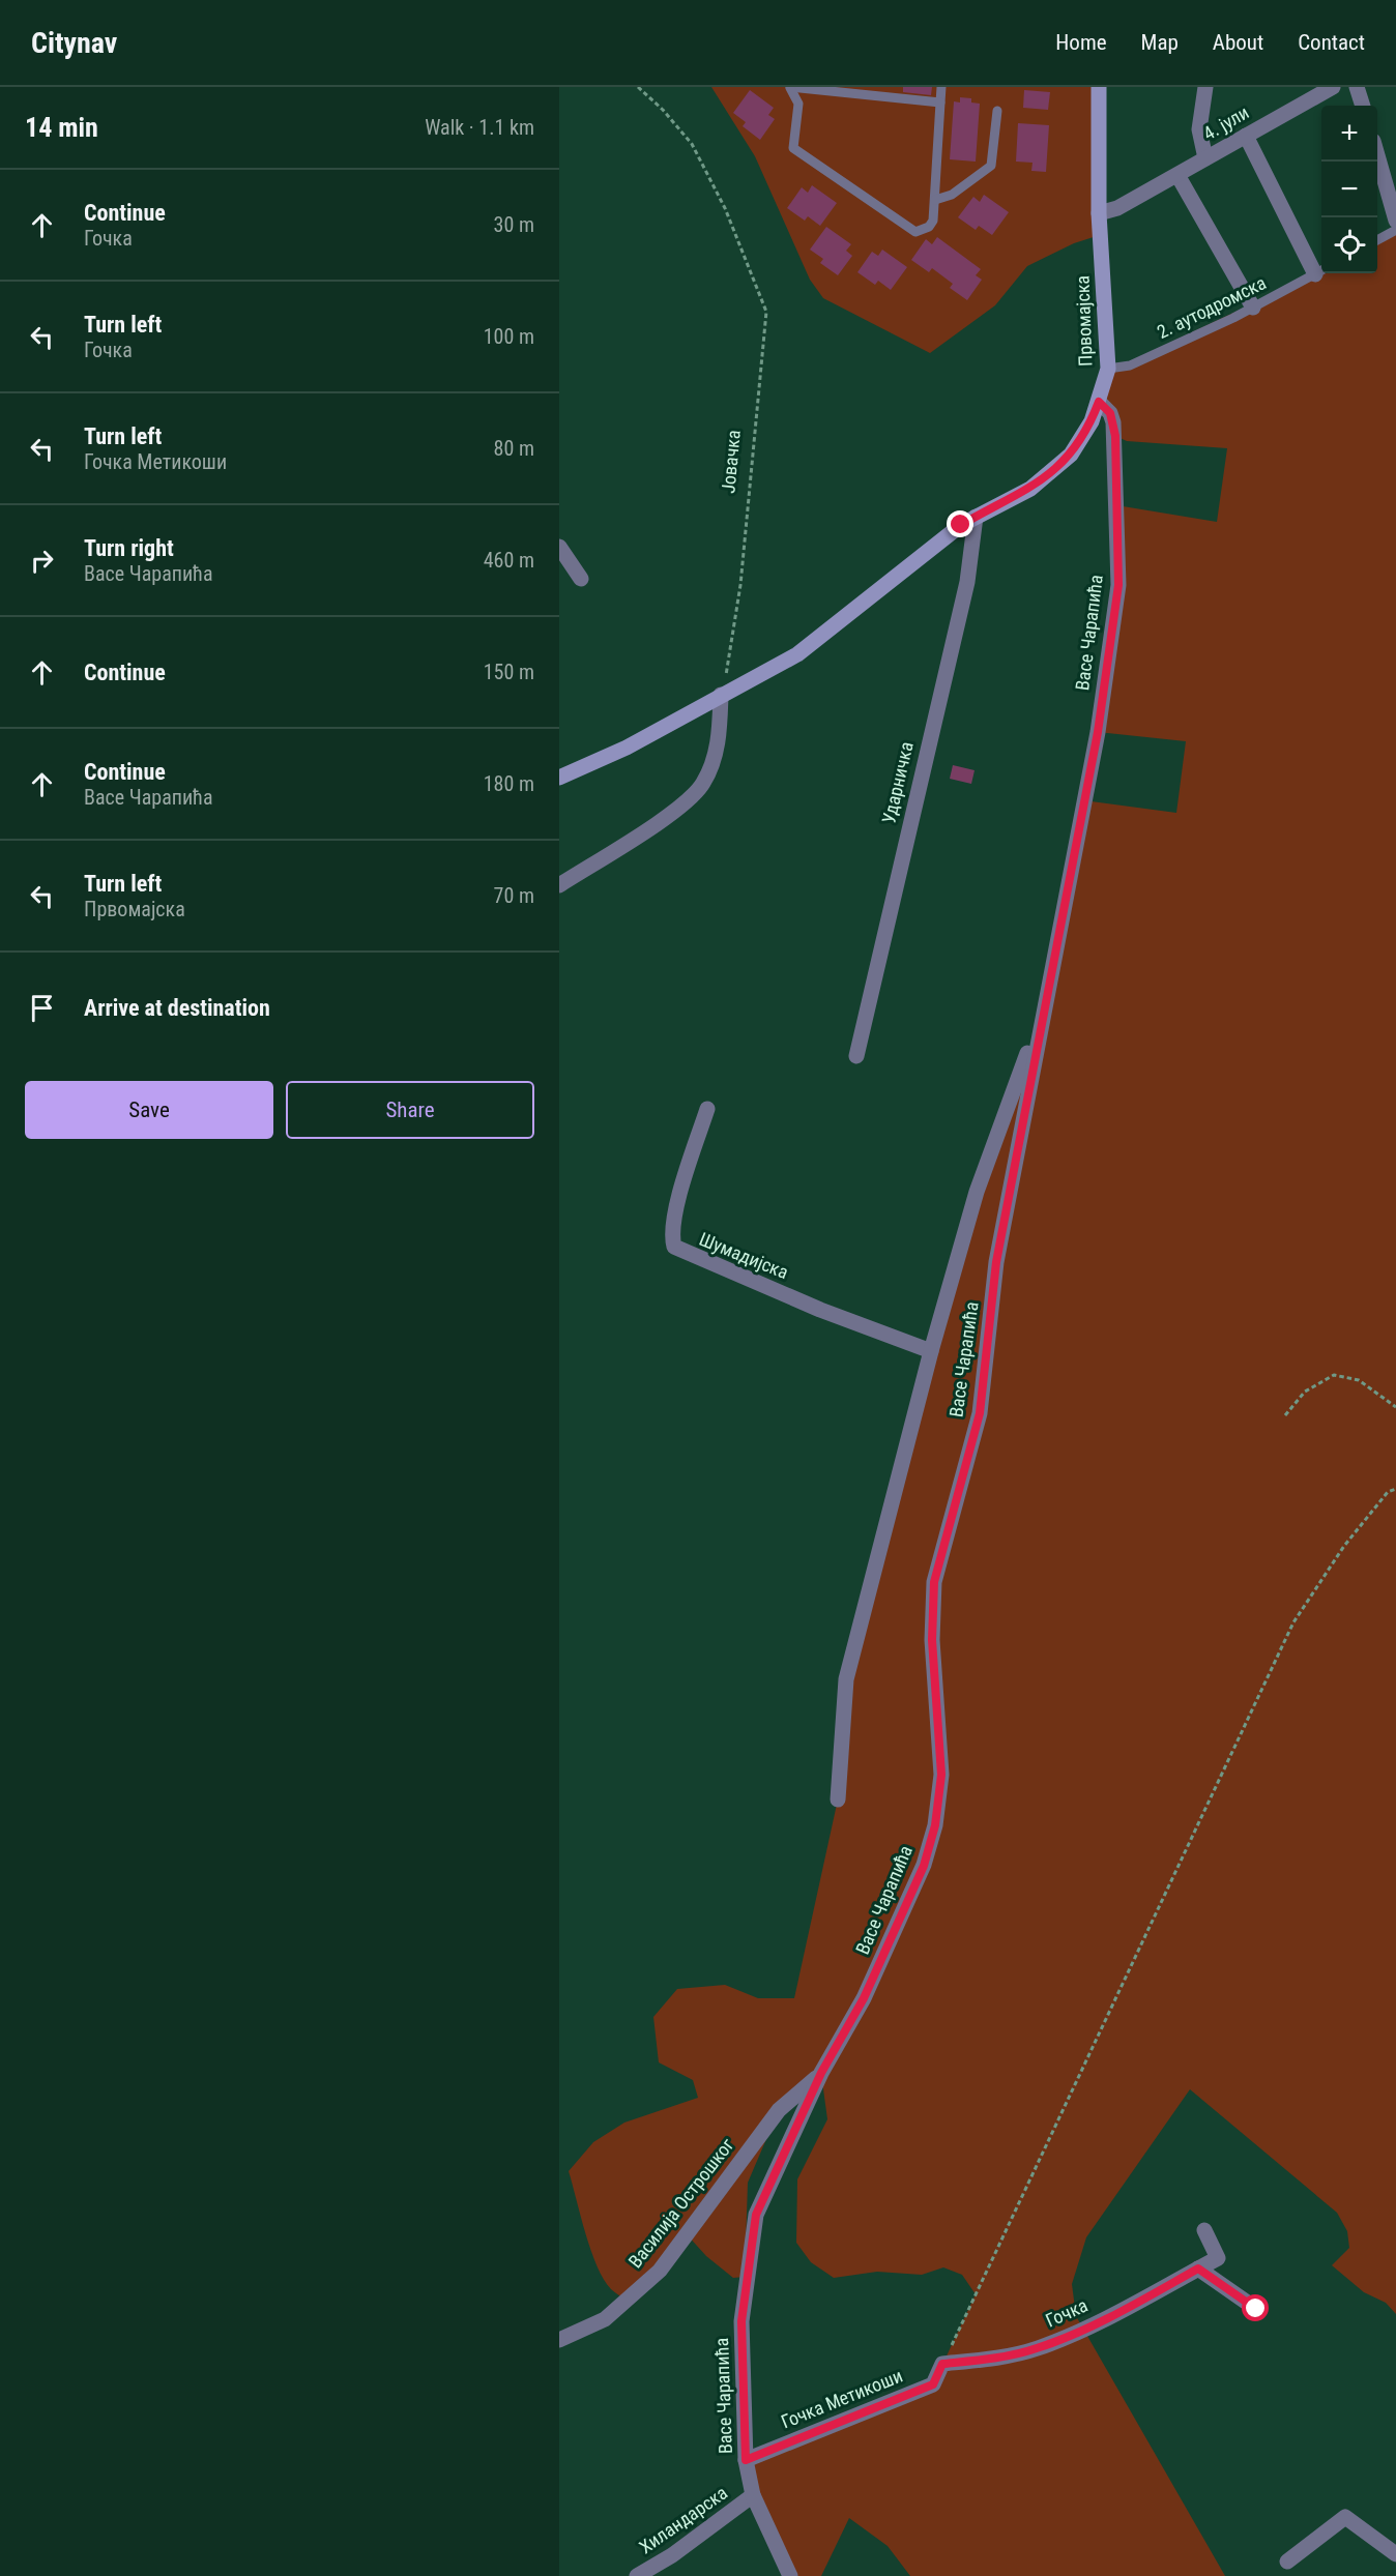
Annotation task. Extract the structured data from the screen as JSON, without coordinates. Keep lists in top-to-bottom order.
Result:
{
  "streets": {
    "main road": ["Првомајска"],
    "street": [
      "4. јули",
      "Васе Чарапића",
      "Ударничка",
      "Шумадијска",
      "Василија Острошког",
      "Гочка",
      "Гочка Метикоши",
      "Хиландарска"
    ],
    "lane": ["2. аутодромска"],
    "path": ["Јовачка"]
  },
  "crossings": [
    ["4. јули", "Првомајска"],
    ["2. аутодромска", "Првомајска"],
    ["Првомајска", "Јовачка"],
    ["Првомајска", "Васе Чарапића"],
    ["Првомајска", "Ударничка"],
    ["Васе Чарапића", "Шумадијска"],
    ["Васе Чарапића", "Василија Острошког"],
    ["Васе Чарапића", "Гочка Метикоши"],
    ["Васе Чарапића", "Хиландарска"],
    ["Гочка", "Гочка Метикоши"]
  ],
  "page": {
    "header": "Citynav",
    "nav": [
      "Home",
      "Map",
      "About",
      "Contact"
    ],
    "heading": ["14 min", "Walk · 1.1 km"],
    "map_buttons": ["+", "−"],
    "list": [
      ["Continue", "Гочка", "30 m"],
      ["Turn left", "Гочка", "100 m"],
      ["Turn left", "Гочка Метикоши", "80 m"],
      ["Turn right", "Васе Чарапића", "460 m"],
      ["Continue", "150 m"],
      ["Continue", "Васе Чарапића", "180 m"],
      ["Turn left", "Првомајска", "70 m"],
      "Arrive at destination"
    ],
    "buttons": ["Save", "Share"]
  }
}
